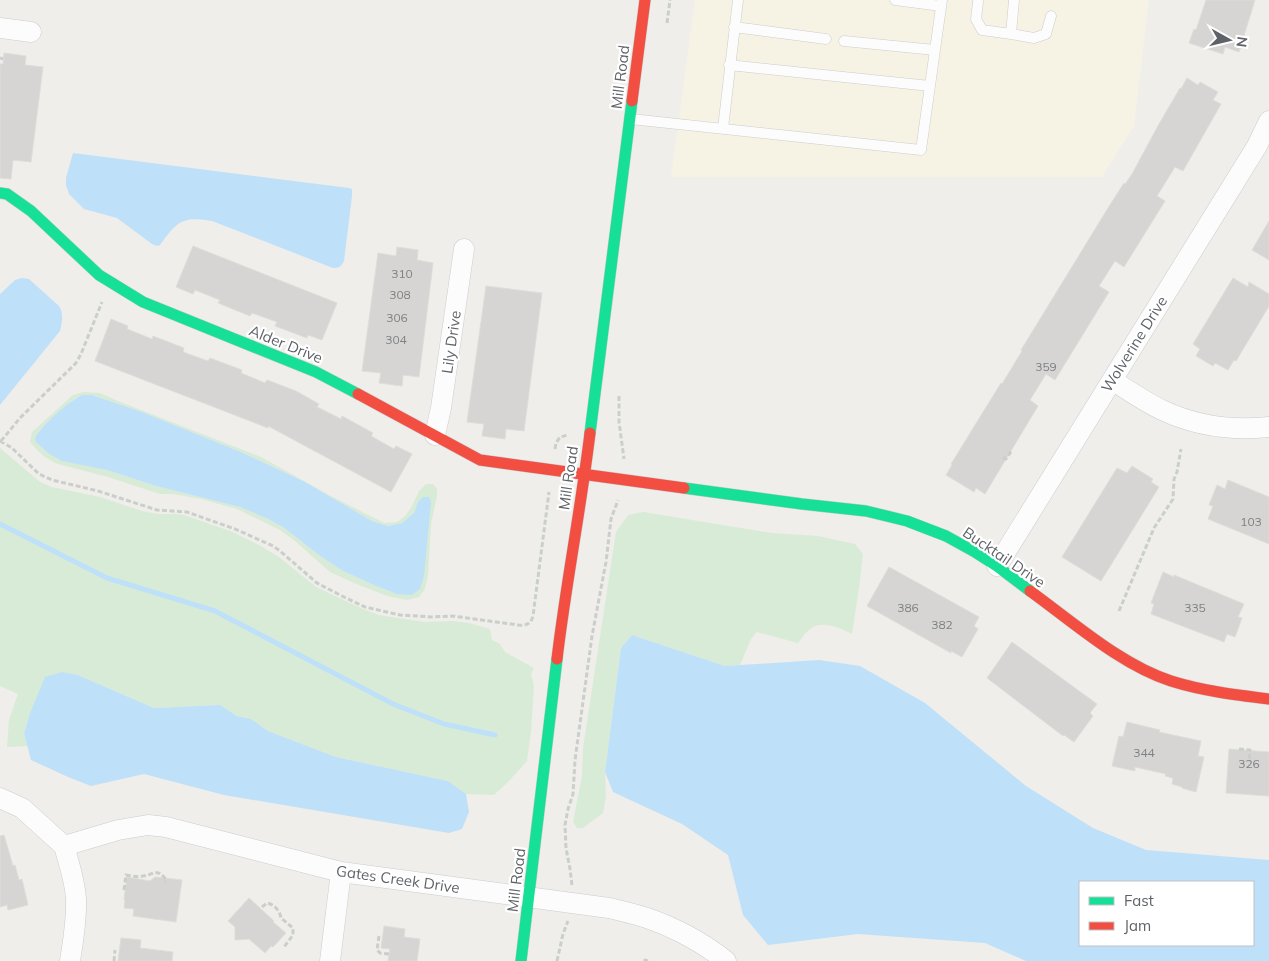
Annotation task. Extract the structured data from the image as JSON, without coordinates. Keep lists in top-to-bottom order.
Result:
{
  "streets": {
    "street": [
      "Mill Road",
      "Lily Drive",
      "Alder Drive",
      "Wolverine Drive",
      "Bucktail Drive",
      "Gates Creek Drive"
    ]
  },
  "crossings": [
    ["Mill Road", "Alder Drive"],
    ["Mill Road", "Bucktail Drive"],
    ["Mill Road", "Gates Creek Drive"],
    ["Lily Drive", "Alder Drive"],
    ["Alder Drive", "Bucktail Drive"],
    ["Wolverine Drive", "Bucktail Drive"]
  ],
  "house_numbers": [
    "310",
    "308",
    "306",
    "304",
    "359",
    "103",
    "386",
    "335",
    "382",
    "344",
    "326"
  ],
  "legend": ["Fast", "Jam"],
  "north": "right"
}
